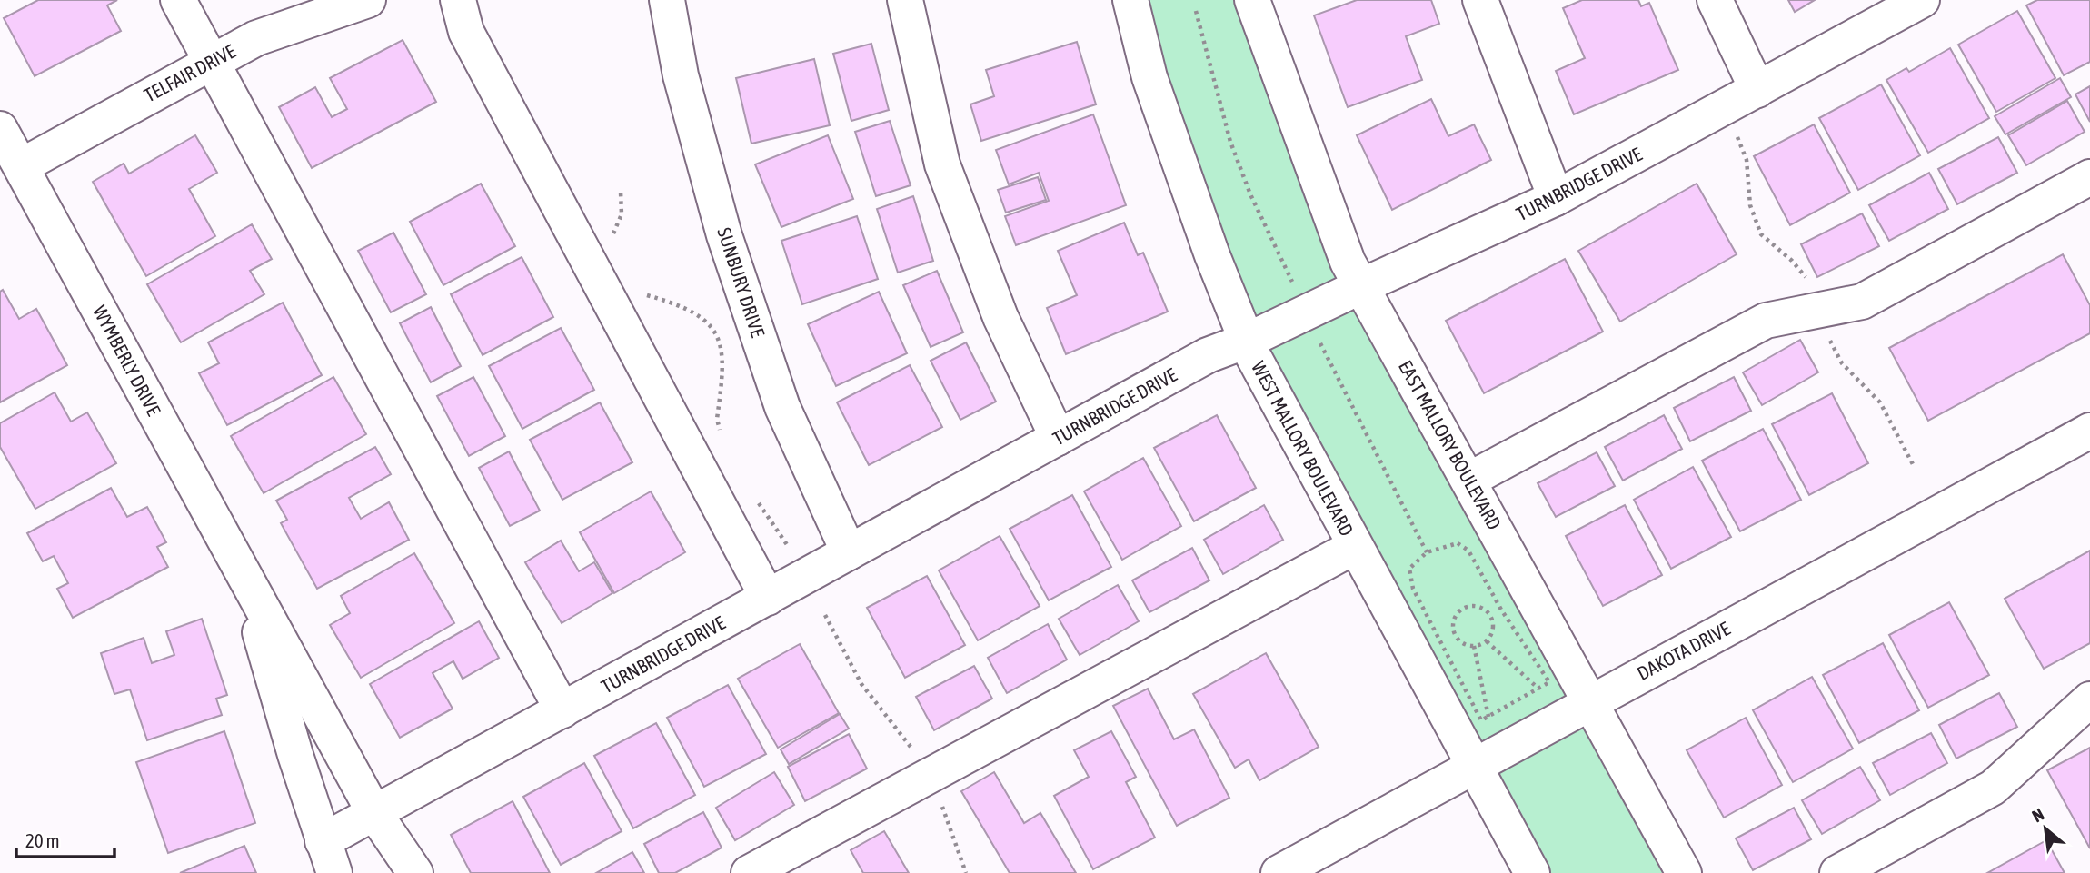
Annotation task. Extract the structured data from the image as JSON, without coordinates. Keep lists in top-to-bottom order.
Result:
{
  "streets": {
    "street": [
      "TELFAIR DRIVE",
      "TURNBRIDGE DRIVE",
      "SUNBURY DRIVE",
      "WYMBERLY DRIVE",
      "EAST MALLORY BOULEVARD",
      "WEST MALLORY BOULEVARD",
      "DAKOTA DRIVE"
    ]
  },
  "crossings": [
    ["TELFAIR DRIVE", "WYMBERLY DRIVE"],
    ["TURNBRIDGE DRIVE", "SUNBURY DRIVE"],
    ["TURNBRIDGE DRIVE", "WYMBERLY DRIVE"],
    ["TURNBRIDGE DRIVE", "EAST MALLORY BOULEVARD"],
    ["TURNBRIDGE DRIVE", "WEST MALLORY BOULEVARD"],
    ["EAST MALLORY BOULEVARD", "DAKOTA DRIVE"],
    ["WEST MALLORY BOULEVARD", "DAKOTA DRIVE"]
  ],
  "scale_bar": "20 m",
  "north": "top left"
}
